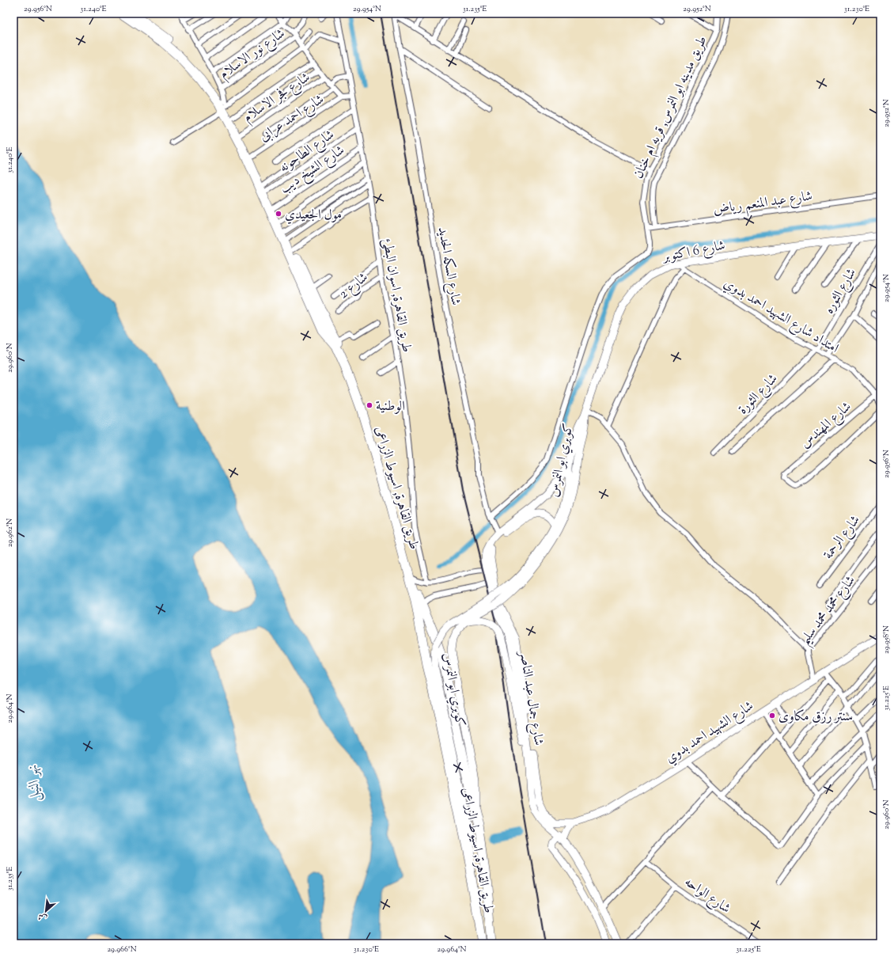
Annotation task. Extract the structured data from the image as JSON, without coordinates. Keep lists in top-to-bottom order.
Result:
{
  "streets": {
    "highway": ["طريق القاهرة, اسيوط الزراعى"],
    "main road": [
      "شارع 6 اكتوبر",
      "كوبري ابو النمرس",
      "شارع جمال عبد الناصر",
      "شارع الشهيد احمد بدوي"
    ],
    "street": [
      "شارع نور الاسلام",
      "شارع فجر الاسلام",
      "طريق مدينه ابو النمرس, قريه ام خنان",
      "شارع احمد عرابى",
      "شارع الطاحونه",
      "شارع الشيخ ديب",
      "شارع عبد المنعم رياض",
      "شارع السكه الحديد",
      "شارع 2",
      "شارع الثوره",
      "طريق القاهرة, اسوان البطئ",
      "امتداد شارع الشهيد احمد بدوي",
      "شارع الثورة",
      "شارع المهندس",
      "شارع الرحمة",
      "شارع محمد محمد سليم",
      "شارع الواحه"
    ]
  },
  "crossings": [
    ["شارع فجر الاسلام", "طريق القاهرة, اسيوط الزراعى"],
    ["طريق مدينه ابو النمرس, قريه ام خنان", "شارع عبد المنعم رياض"],
    ["طريق مدينه ابو النمرس, قريه ام خنان", "شارع السكه الحديد"],
    ["شارع احمد عرابى", "طريق القاهرة, اسيوط الزراعى"],
    ["شارع الطاحونه", "طريق القاهرة, اسوان البطئ"],
    ["شارع الطاحونه", "طريق القاهرة, اسيوط الزراعى"],
    ["شارع الشيخ ديب", "طريق القاهرة, اسوان البطئ"],
    ["شارع الشيخ ديب", "طريق القاهرة, اسيوط الزراعى"],
    ["شارع 6 اكتوبر", "امتداد شارع الشهيد احمد بدوي"],
    ["شارع 6 اكتوبر", "كوبري ابو النمرس"],
    ["شارع السكه الحديد", "شارع جمال عبد الناصر"],
    ["شارع 2", "طريق القاهرة, اسوان البطئ"],
    ["شارع الثوره", "امتداد شارع الشهيد احمد بدوي"],
    ["شارع الثوره", "شارع الثورة"],
    ["امتداد شارع الشهيد احمد بدوي", "شارع الثورة"],
    ["امتداد شارع الشهيد احمد بدوي", "شارع المهندس"],
    ["كوبري ابو النمرس", "طريق القاهرة, اسيوط الزراعى"],
    ["كوبري ابو النمرس", "شارع جمال عبد الناصر"],
    ["شارع محمد محمد سليم", "شارع الشهيد احمد بدوي"],
    ["شارع جمال عبد الناصر", "شارع الشهيد احمد بدوي"]
  ],
  "water": ["نهر النيل"],
  "places": ["مول الجعيدي", "الوطنية", "سنتر رزق مكاوى"],
  "north": "bottom left",
  "coordinates": [
    "29.956°N",
    "31.240°E",
    "29.954°N",
    "31.235°E",
    "29.952°N",
    "31.230°E",
    "29.960°N",
    "29.962°N",
    "29.958°N",
    "31.225°E",
    "29.964°N",
    "29.966°N"
  ]
}
